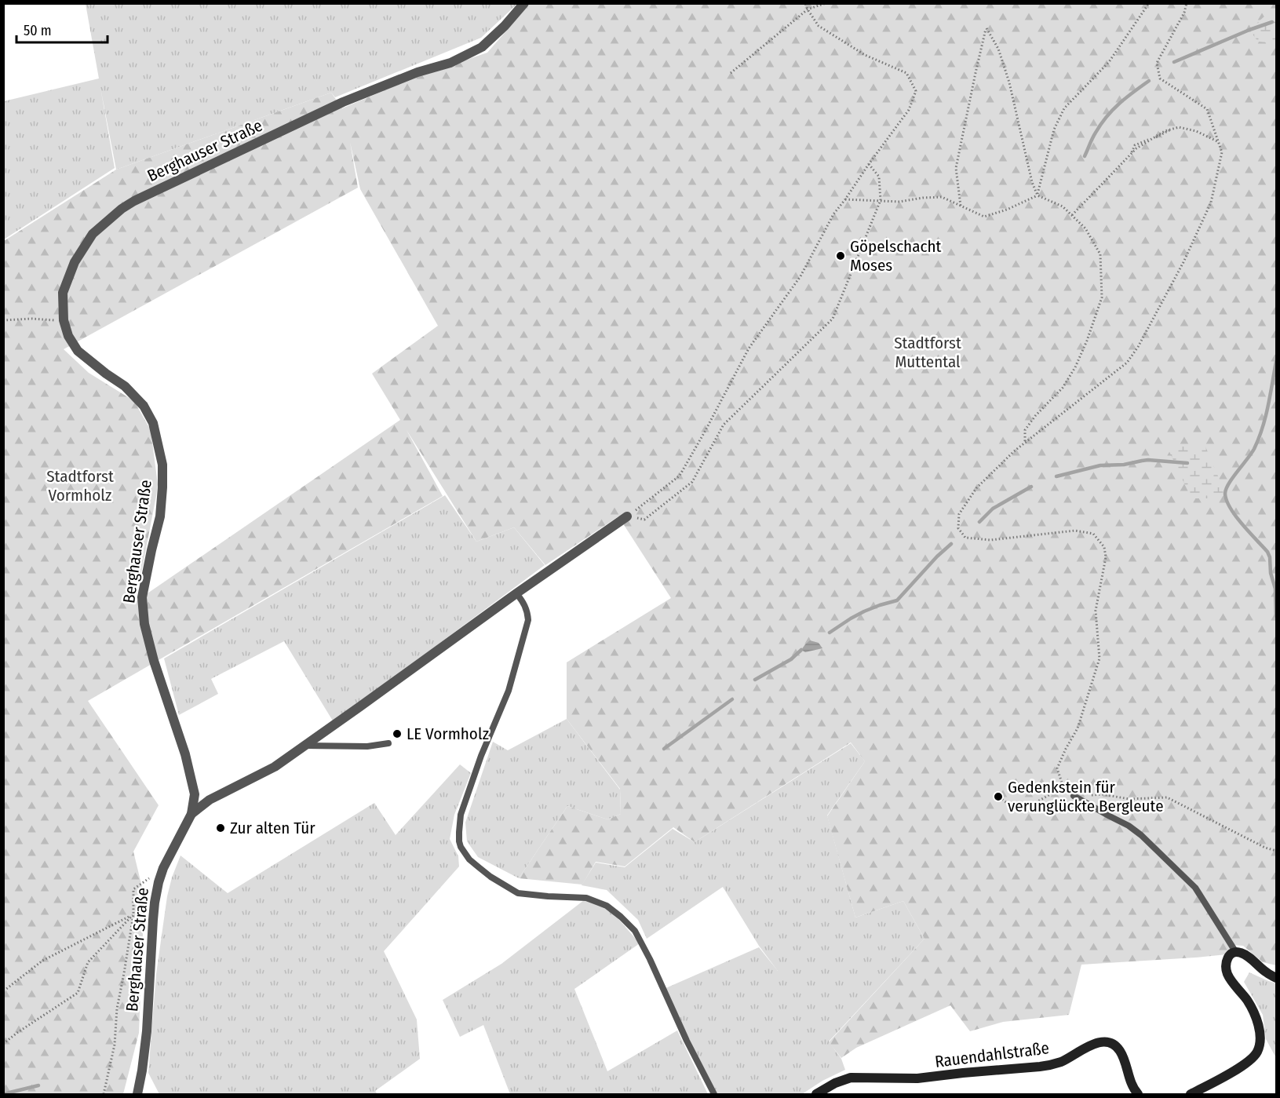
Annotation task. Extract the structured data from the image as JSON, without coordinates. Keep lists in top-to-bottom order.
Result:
{
  "streets": {
    "street": ["Berghauser Straße", "Rauendahlstraße"]
  },
  "parks": ["Stadtforst Muttental", "Stadtforst Vormholz"],
  "places": [
    "Göpelschacht Moses",
    "LE Vormholz",
    "Gedenkstein für verunglückte Bergleute",
    "Zur alten Tür"
  ],
  "scale_bar": "50 m"
}
